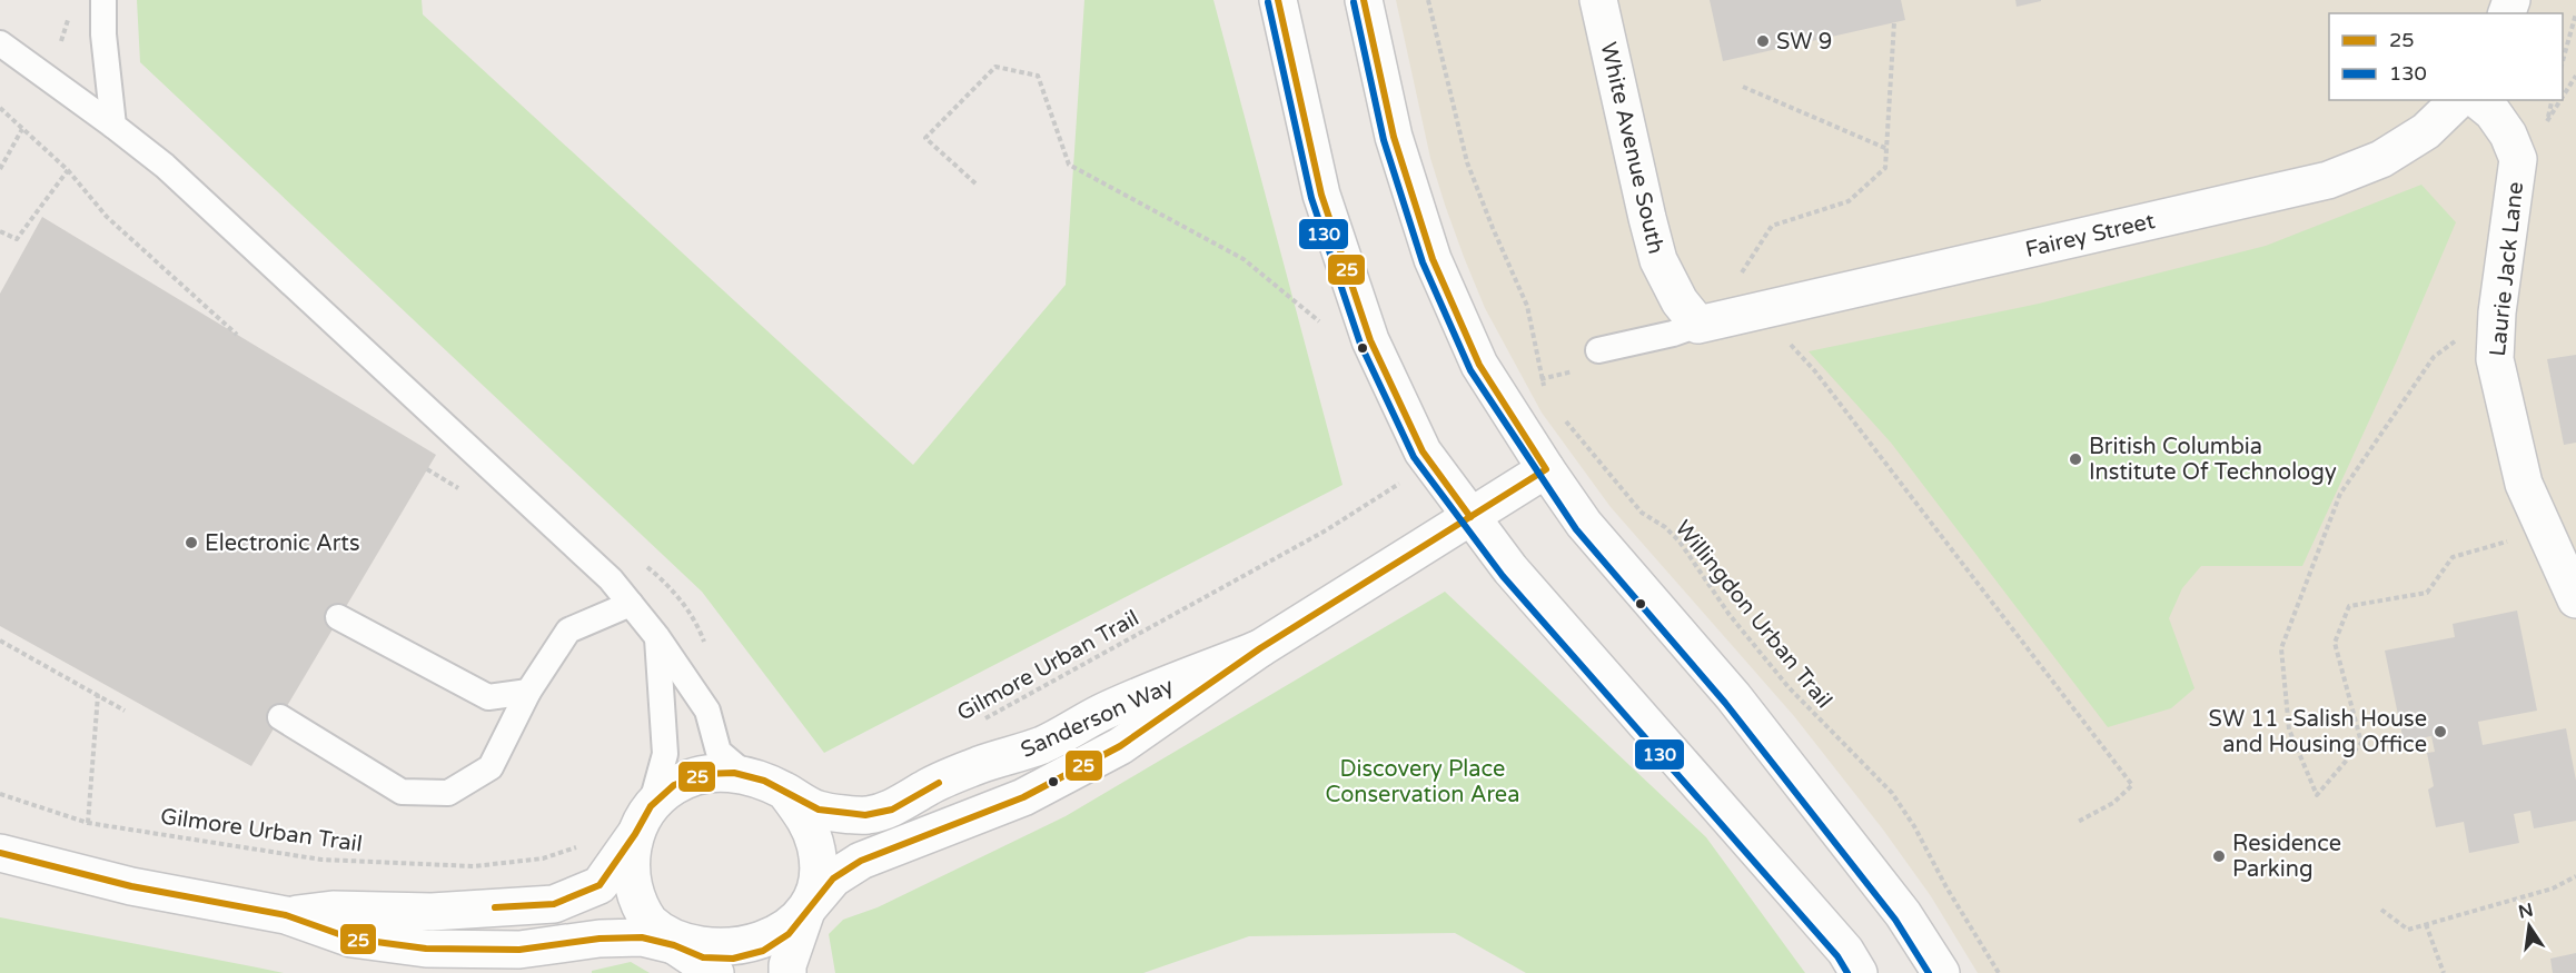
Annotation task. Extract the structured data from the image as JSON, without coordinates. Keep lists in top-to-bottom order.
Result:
{
  "streets": {
    "street": [
      "White Avenue South",
      "Fairey Street",
      "Laurie Jack Lane",
      "Sanderson Way"
    ],
    "path": ["Willingdon Urban Trail", "Gilmore Urban Trail"]
  },
  "crossings": [
    ["White Avenue South", "Fairey Street"]
  ],
  "parks": ["Discovery Place Conservation Area"],
  "places": [
    "SW 9",
    "British Columbia Institute Of Technology",
    "Electronic Arts",
    "SW 11 -Salish House and Housing Office",
    "Residence Parking"
  ],
  "lines": ["transit line 25", "transit line 130"],
  "legend": ["25", "130"],
  "north": "top"
}
